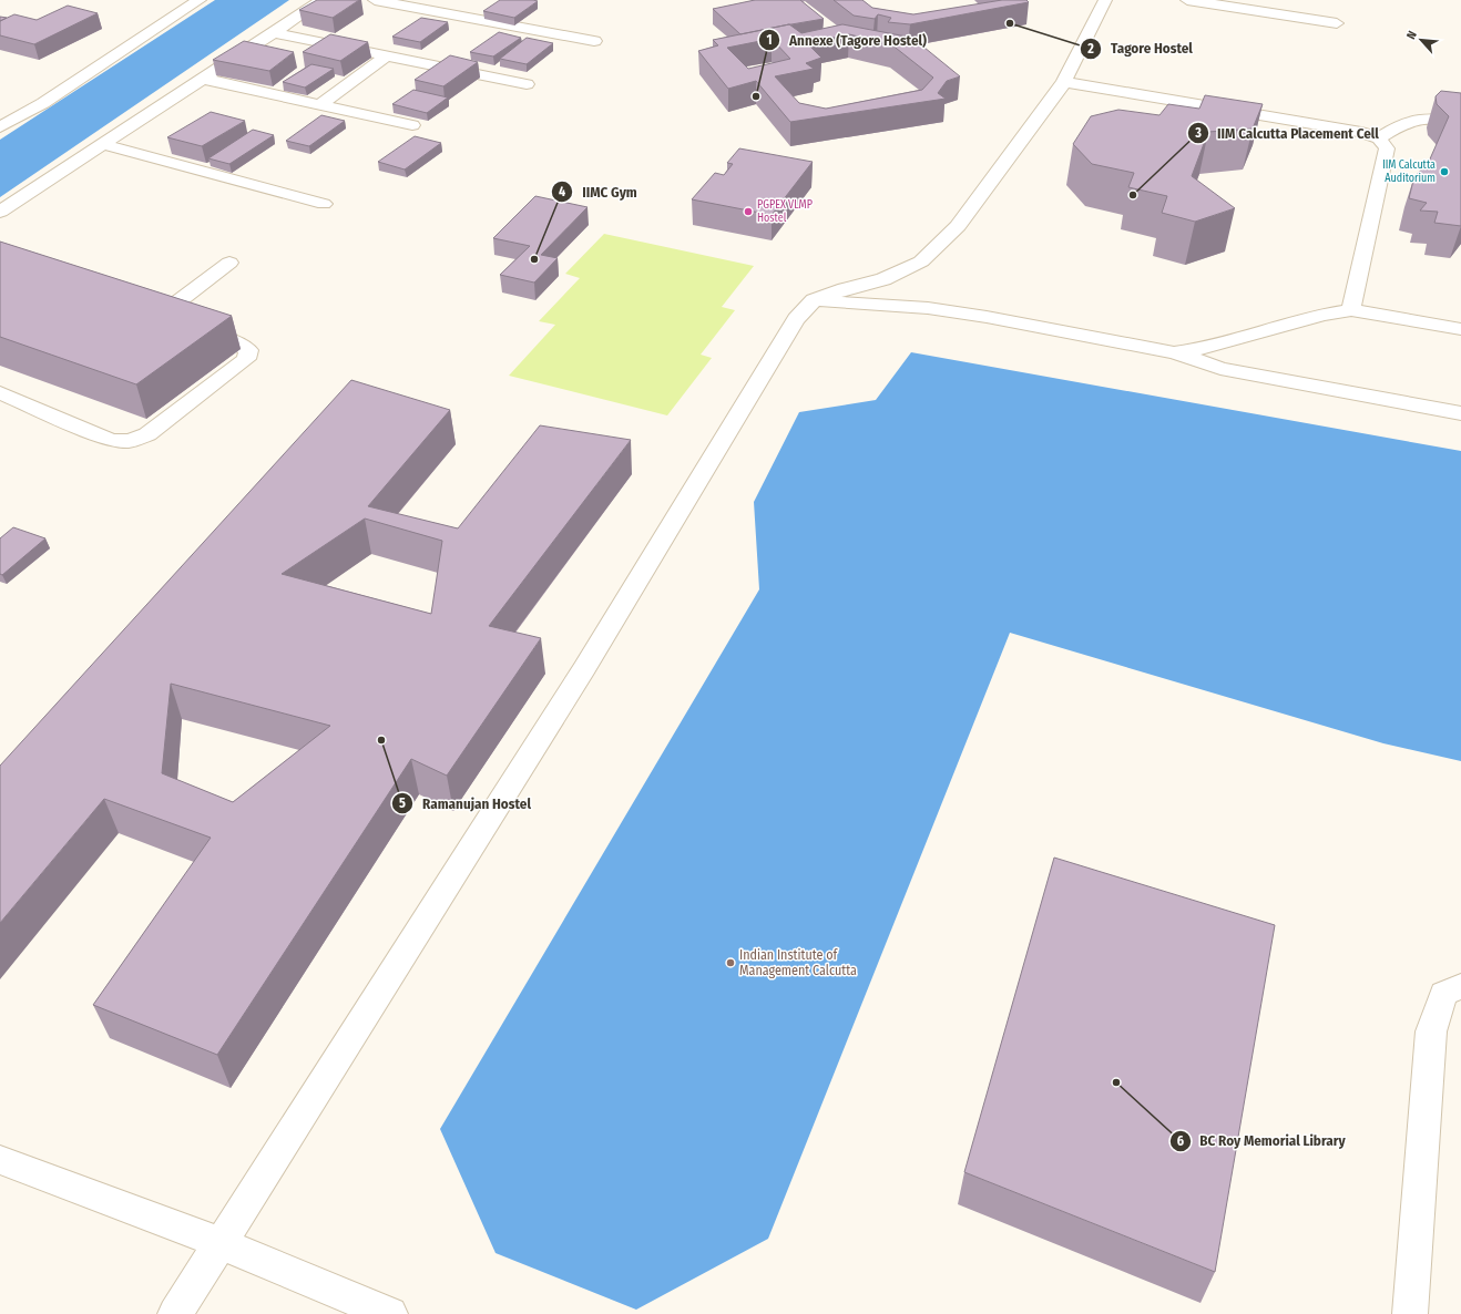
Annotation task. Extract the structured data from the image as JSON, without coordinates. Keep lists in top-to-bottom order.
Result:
{
  "places": [
    "Tagore Hostel",
    "Annexe (Tagore Hostel)",
    "IIM Calcutta Auditorium",
    "IIM Calcutta Placement Cell",
    "PGPEX VLMP Hostel",
    "IIMC Gym",
    "Ramanujan Hostel",
    "Indian Institute of Management Calcutta",
    "BC Roy Memorial Library"
  ],
  "north": "top left"
}
